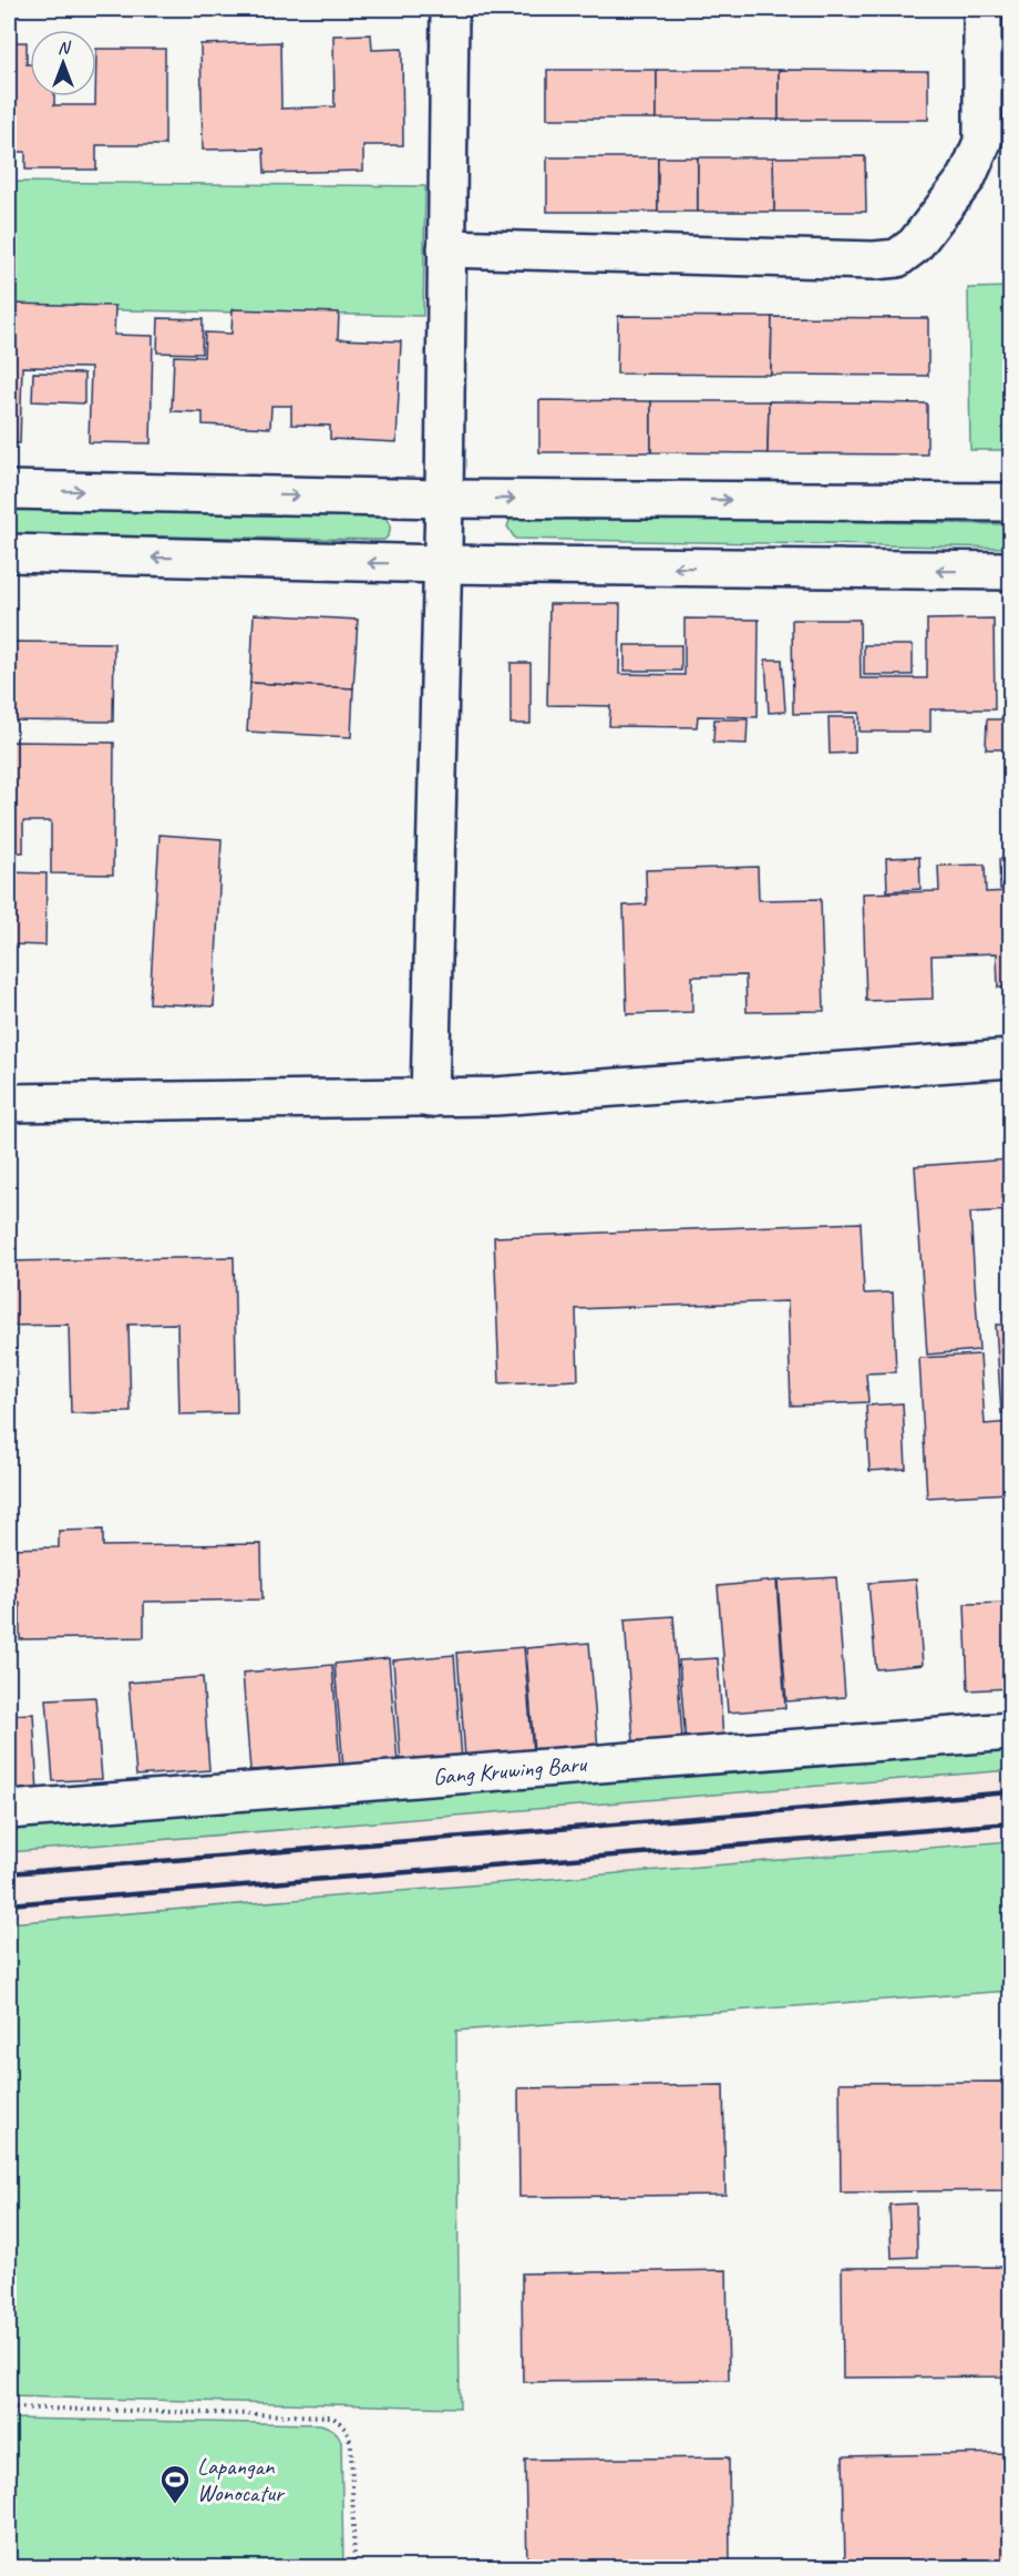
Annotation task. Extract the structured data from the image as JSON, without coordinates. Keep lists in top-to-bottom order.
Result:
{
  "streets": {
    "street": ["Gang Kruwing Baru"]
  },
  "places": {
    "sports": ["Lapangan Wonocatur"]
  },
  "north": "top"
}
